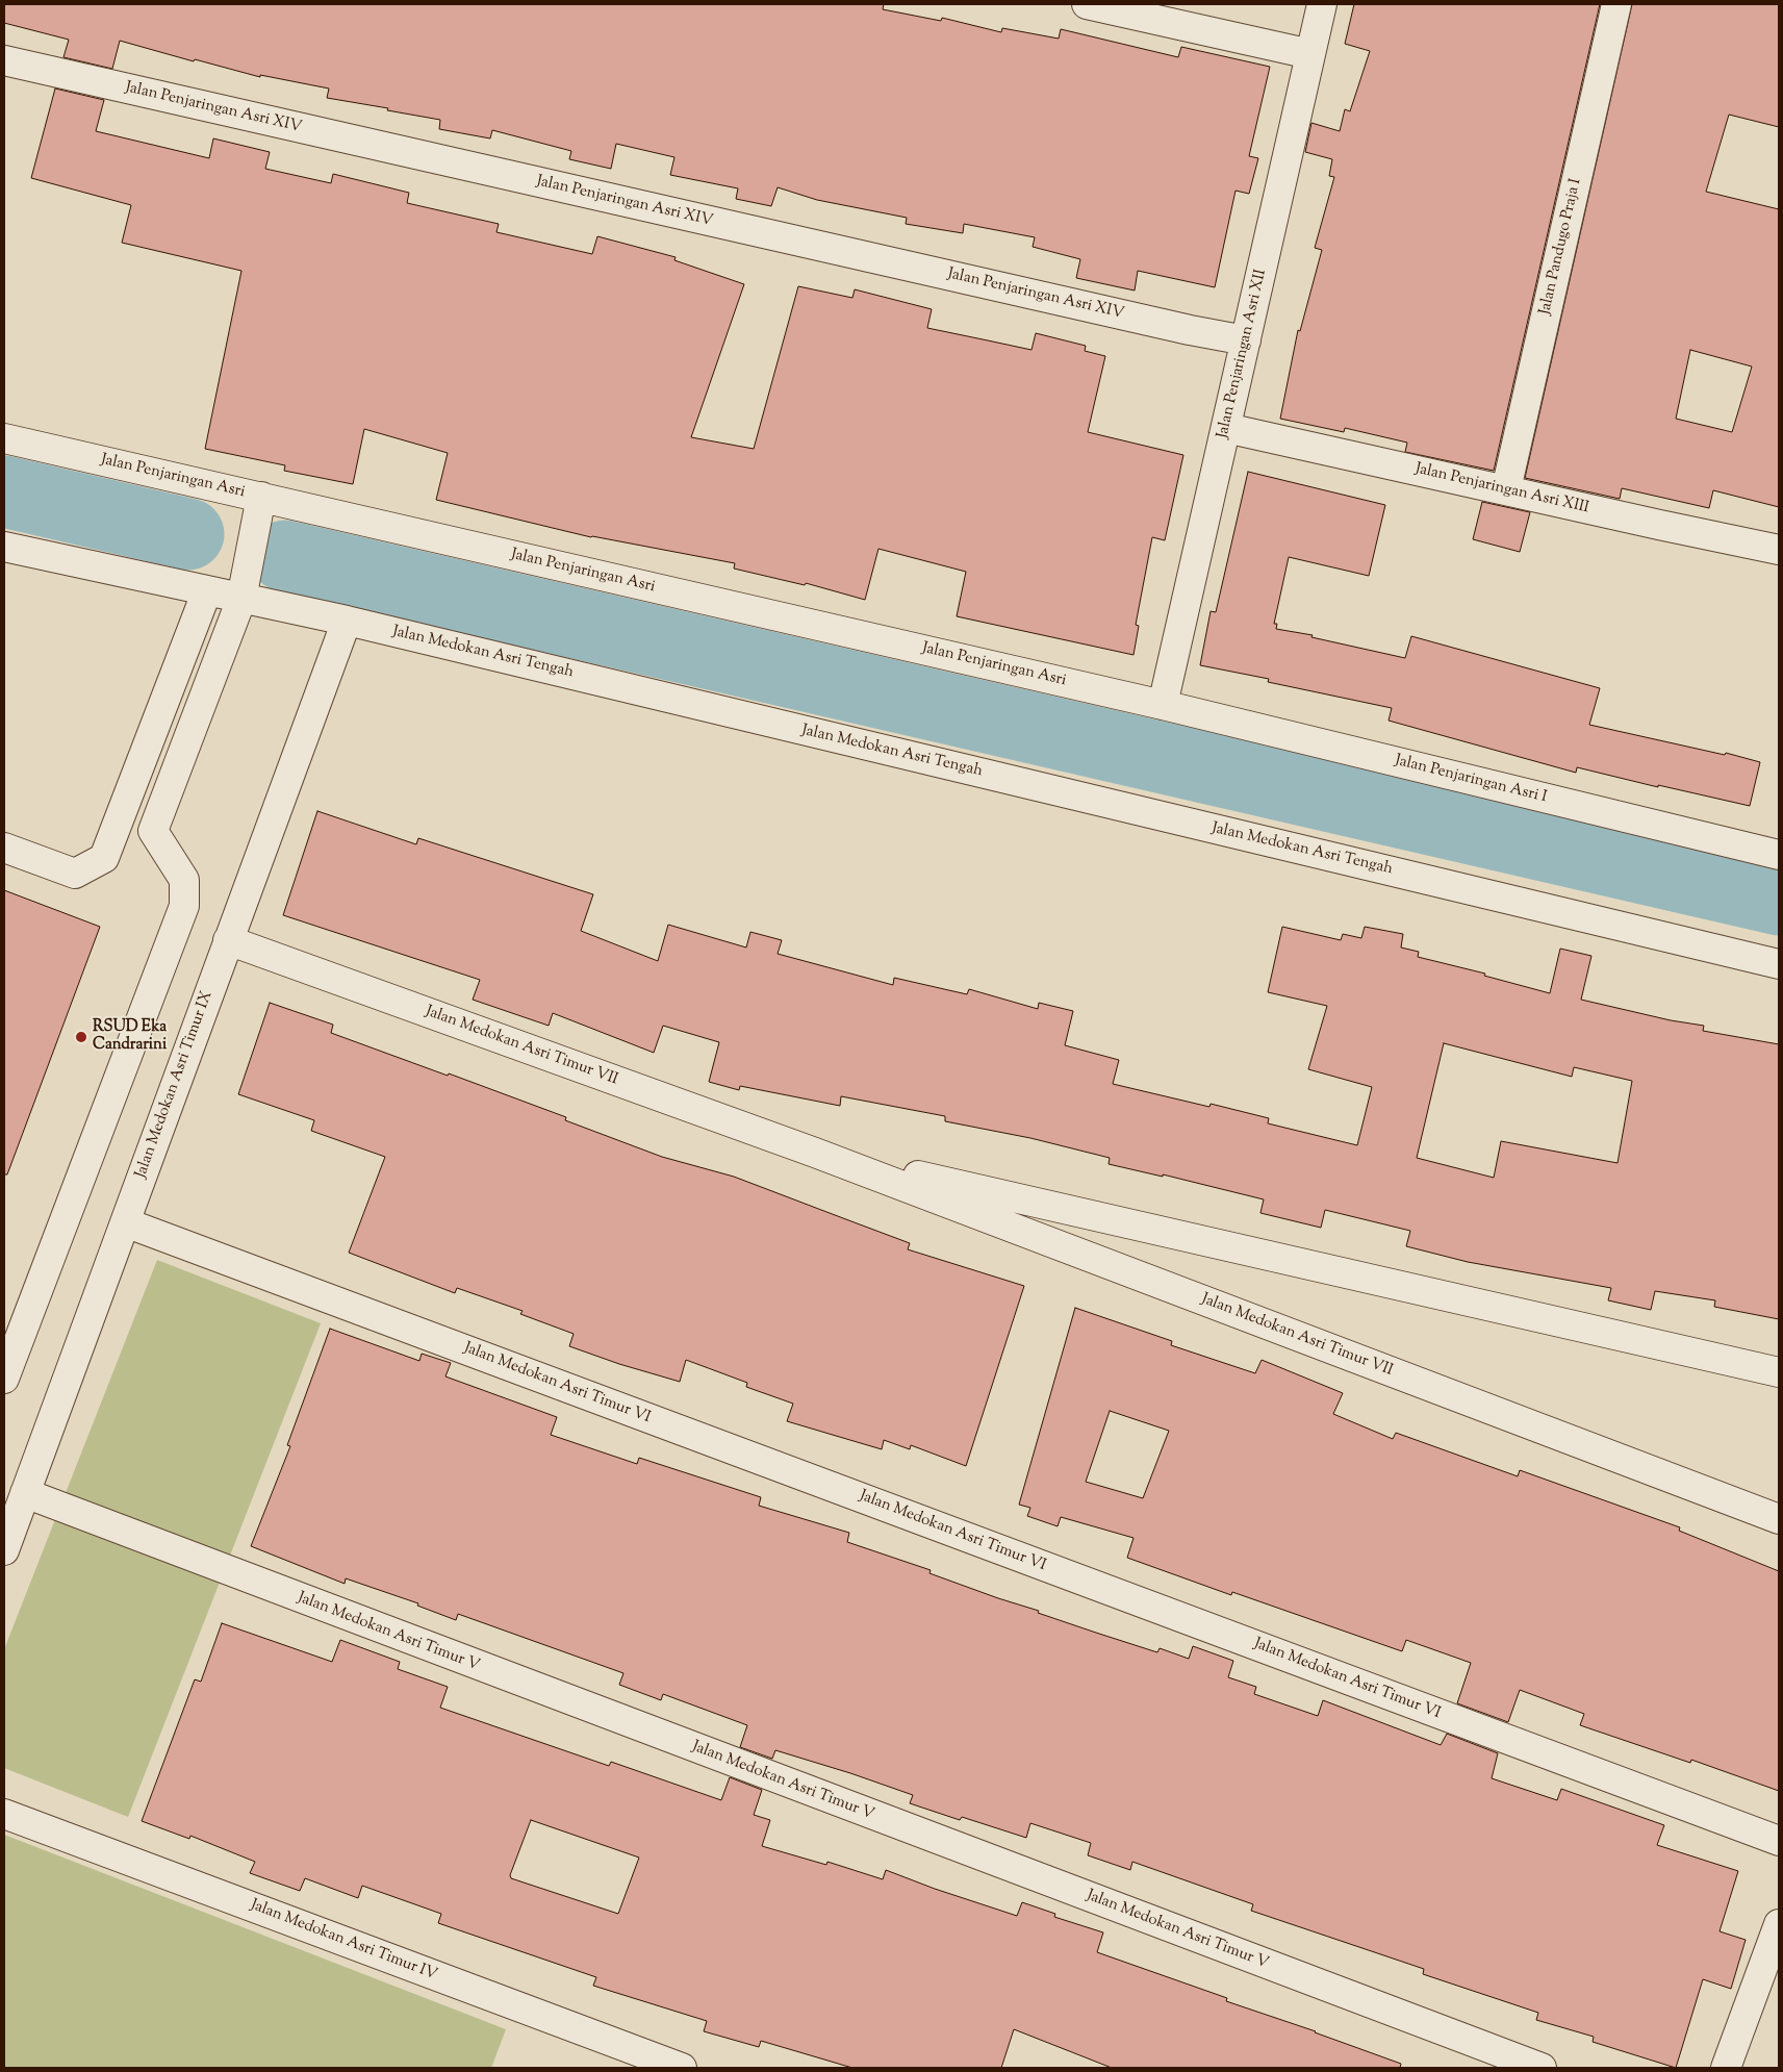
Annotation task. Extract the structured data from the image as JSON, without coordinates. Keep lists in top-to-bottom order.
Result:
{
  "streets": {
    "street": [
      "Jalan Penjaringan Asri XIV",
      "Jalan Pandugo Praja I",
      "Jalan Penjaringan Asri XII",
      "Jalan Penjaringan Asri",
      "Jalan Penjaringan Asri XIII",
      "Jalan Medokan Asri Tengah",
      "Jalan Penjaringan Asri I",
      "Jalan Medokan Asri Timur VII",
      "Jalan Medokan Asri Timur IX",
      "Jalan Medokan Asri Timur VI",
      "Jalan Medokan Asri Timur V",
      "Jalan Medokan Asri Timur IV"
    ]
  },
  "crossings": [
    ["Jalan Penjaringan Asri XIV", "Jalan Penjaringan Asri XII"],
    ["Jalan Pandugo Praja I", "Jalan Penjaringan Asri XIII"],
    ["Jalan Penjaringan Asri XII", "Jalan Penjaringan Asri"],
    ["Jalan Penjaringan Asri XII", "Jalan Penjaringan Asri XIII"],
    ["Jalan Penjaringan Asri XII", "Jalan Penjaringan Asri I"],
    ["Jalan Penjaringan Asri", "Jalan Penjaringan Asri I"],
    ["Jalan Medokan Asri Tengah", "Jalan Medokan Asri Timur IX"],
    ["Jalan Medokan Asri Timur VII", "Jalan Medokan Asri Timur IX"],
    ["Jalan Medokan Asri Timur IX", "Jalan Medokan Asri Timur VI"],
    ["Jalan Medokan Asri Timur IX", "Jalan Medokan Asri Timur V"]
  ],
  "places": ["RSUD Eka Candrarini"]
}
